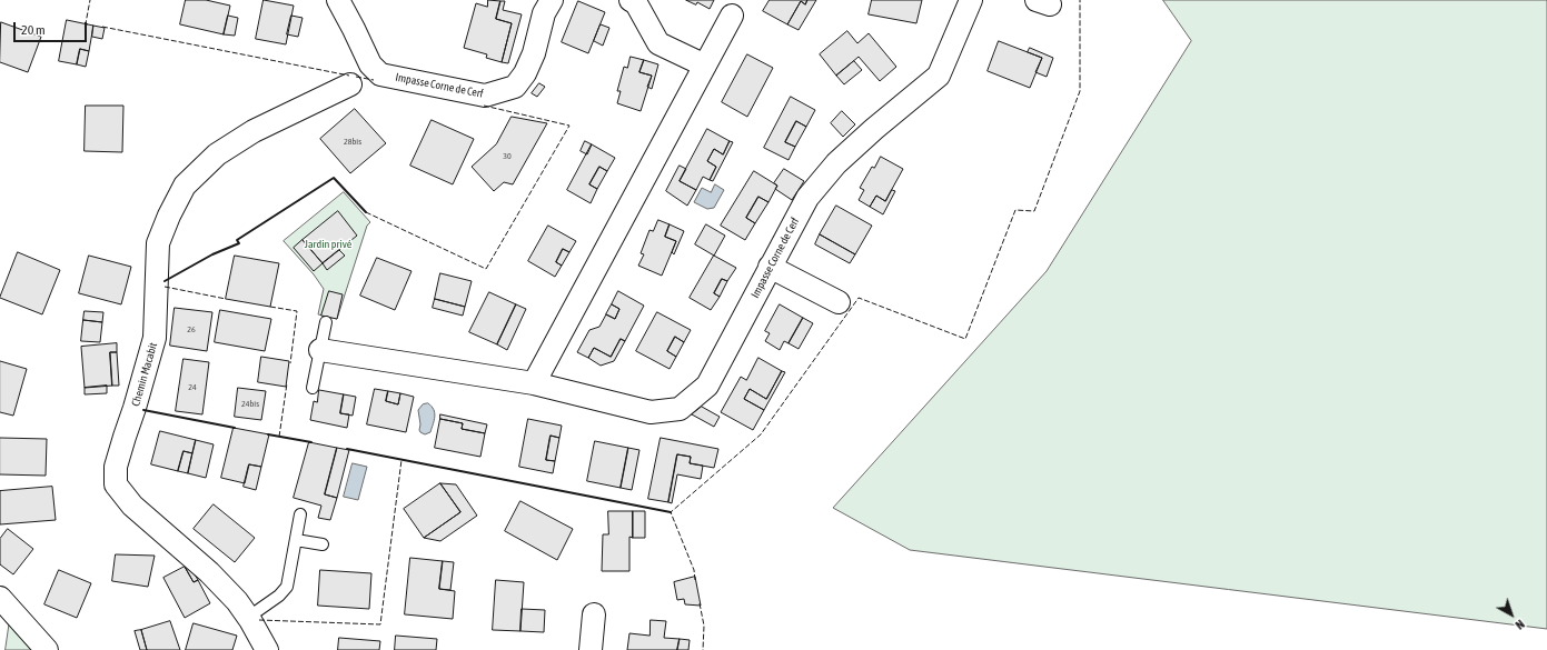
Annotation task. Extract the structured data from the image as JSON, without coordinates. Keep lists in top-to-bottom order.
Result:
{
  "streets": {
    "street": ["Impasse Corne de Cerf", "Chemin Macabit"]
  },
  "parks": ["Jardin privé"],
  "house_numbers": [
    "28bis",
    "30",
    "26",
    "24",
    "24bis"
  ],
  "scale_bar": "20 m",
  "north": "bottom right"
}
